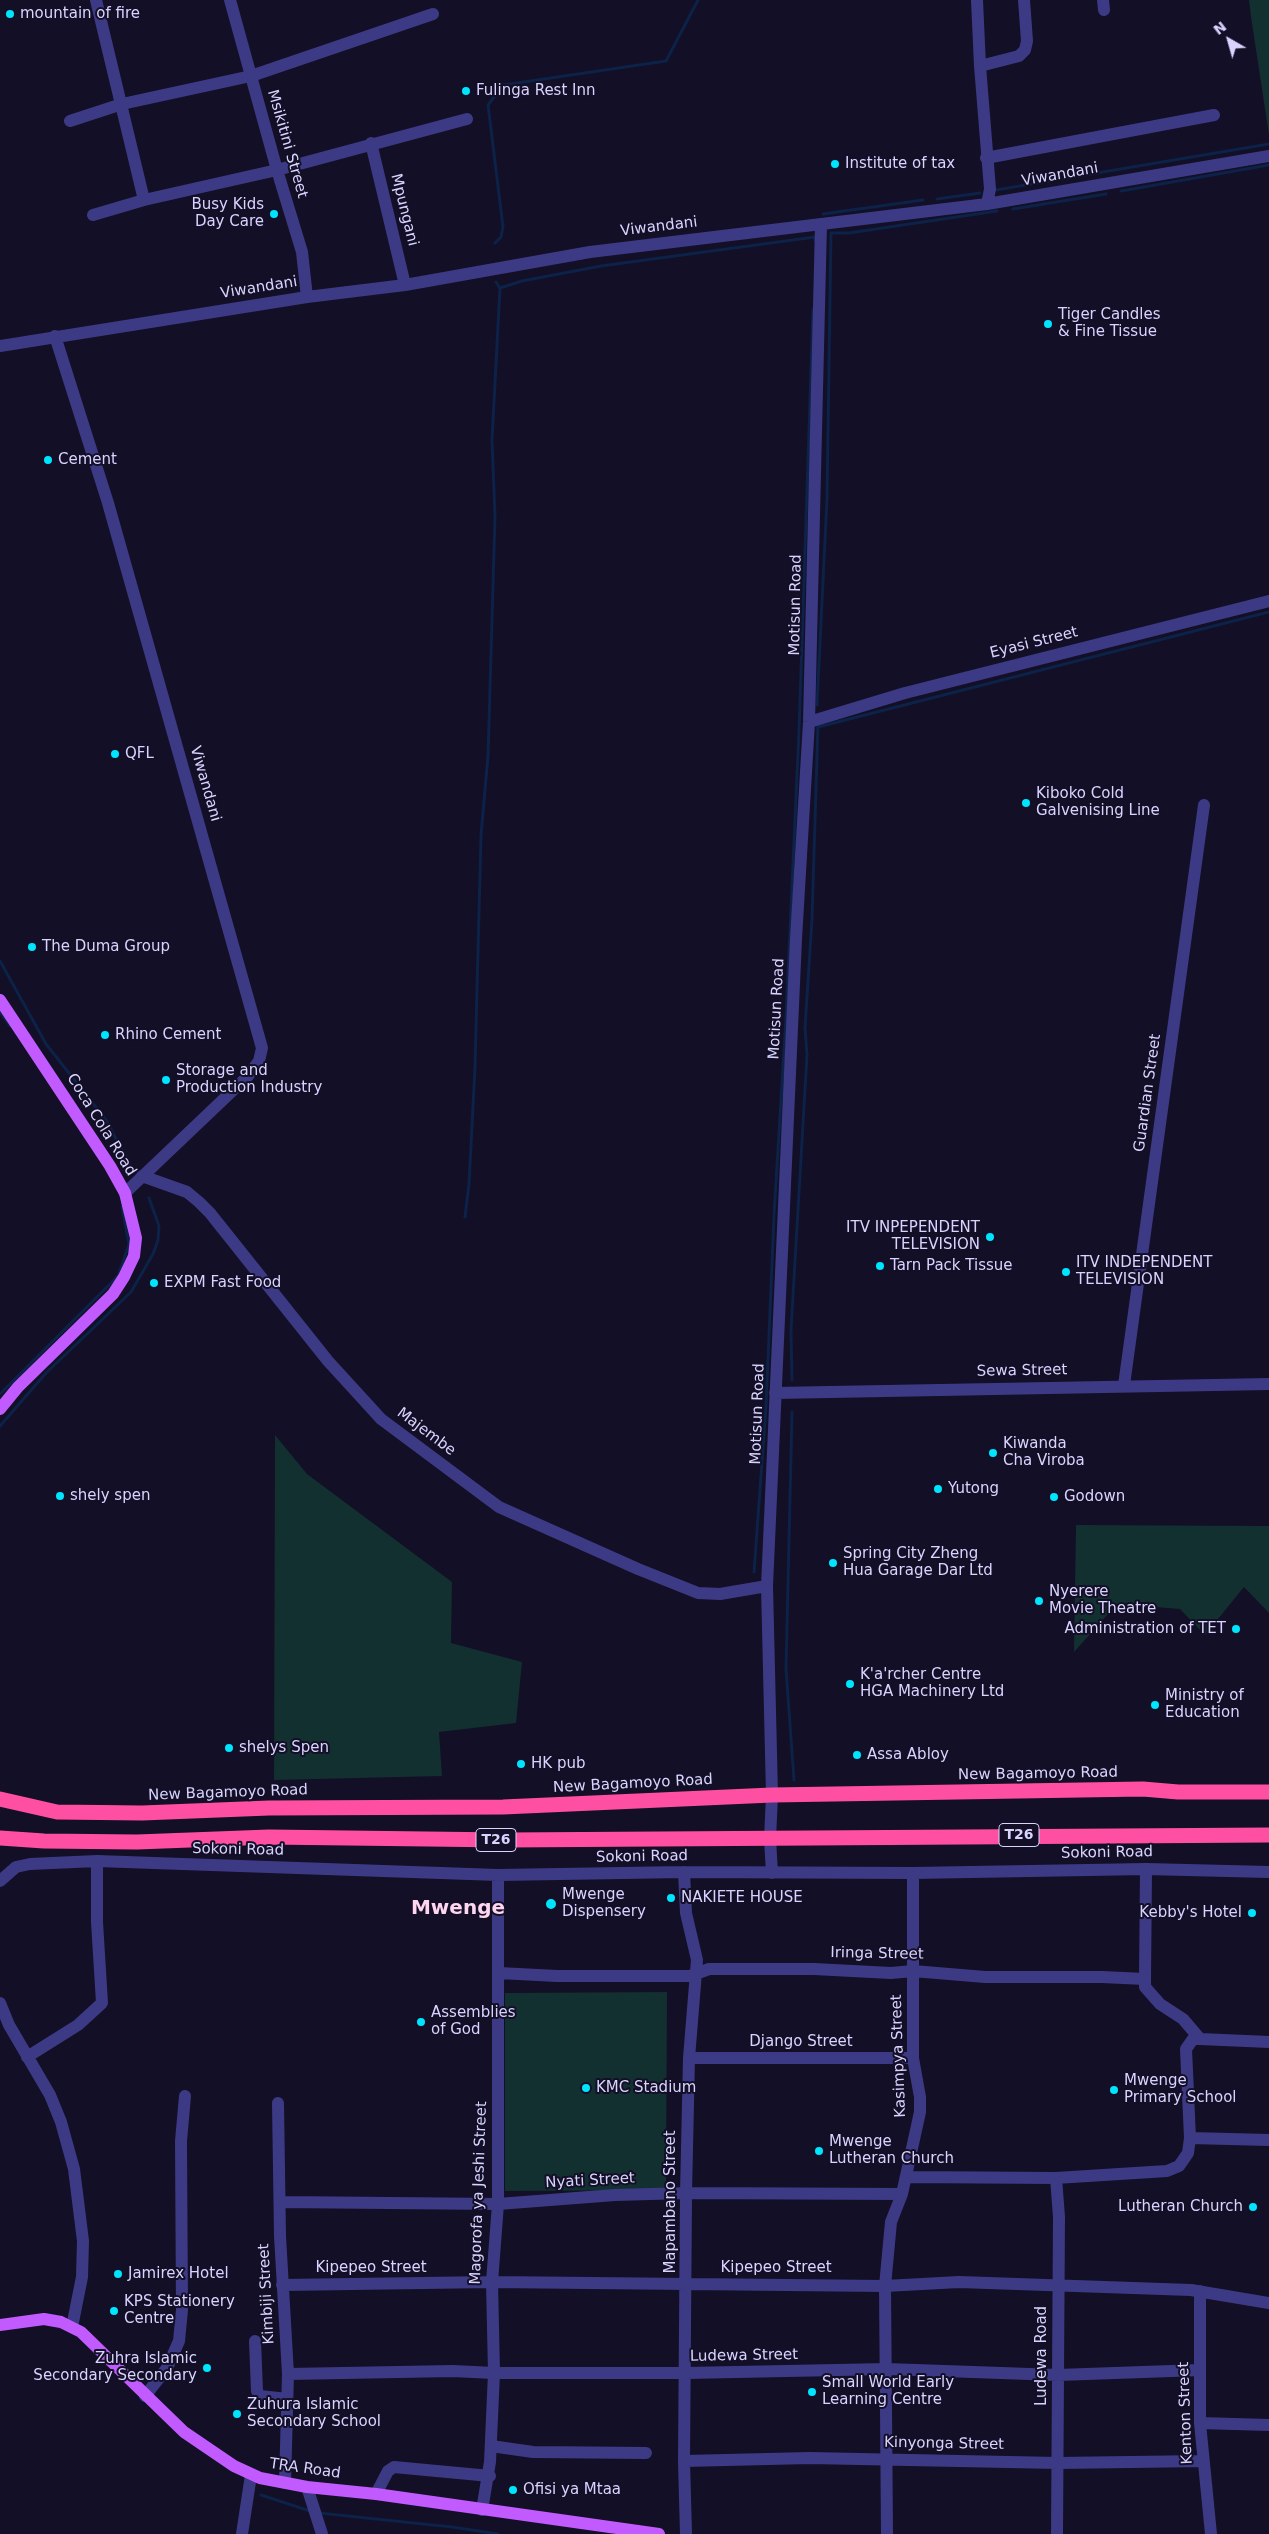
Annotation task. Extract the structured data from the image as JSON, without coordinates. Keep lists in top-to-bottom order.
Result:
{
  "streets": {
    "highway": ["New Bagamoyo Road", "T26"],
    "main road": ["Coca Cola Road", "TRA Road"],
    "street": [
      "Msikitini Street",
      "Viwandani",
      "Mpungani",
      "Motisun Road",
      "Eyasi Street",
      "Guardian Street",
      "Sewa Street",
      "Majembe",
      "Sokoni Road",
      "Iringa Street",
      "Django Street",
      "Kasimpya Street",
      "Nyati Street",
      "Magorofa ya Jeshi Street",
      "Mapambano Street",
      "Kipepeo Street",
      "Kimbiji Street",
      "Ludewa Street",
      "Ludewa Road",
      "Kenton Street",
      "Kinyonga Street"
    ]
  },
  "crossings": [
    ["Msikitini Street", "Viwandani"],
    ["Viwandani", "Mpungani"],
    ["Viwandani", "Motisun Road"],
    ["Viwandani", "Coca Cola Road"],
    ["Viwandani", "Majembe"],
    ["Motisun Road", "Eyasi Street"],
    ["Motisun Road", "Sewa Street"],
    ["Motisun Road", "Majembe"],
    ["Motisun Road", "New Bagamoyo Road"],
    ["Motisun Road", "T26"],
    ["Motisun Road", "Sokoni Road"],
    ["Guardian Street", "Sewa Street"],
    ["Sokoni Road", "Kasimpya Street"],
    ["Sokoni Road", "Magorofa ya Jeshi Street"],
    ["Sokoni Road", "Mapambano Street"],
    ["Iringa Street", "Kasimpya Street"],
    ["Iringa Street", "Magorofa ya Jeshi Street"],
    ["Iringa Street", "Mapambano Street"],
    ["Django Street", "Kasimpya Street"],
    ["Django Street", "Mapambano Street"],
    ["Kasimpya Street", "Nyati Street"],
    ["Kasimpya Street", "Kipepeo Street"],
    ["Kasimpya Street", "Ludewa Street"],
    ["Kasimpya Street", "Kinyonga Street"],
    ["Nyati Street", "Magorofa ya Jeshi Street"],
    ["Nyati Street", "Mapambano Street"],
    ["Nyati Street", "Kimbiji Street"],
    ["Magorofa ya Jeshi Street", "Kipepeo Street"],
    ["Magorofa ya Jeshi Street", "Ludewa Street"],
    ["Magorofa ya Jeshi Street", "TRA Road"],
    ["Mapambano Street", "Kipepeo Street"],
    ["Mapambano Street", "Ludewa Street"],
    ["Mapambano Street", "Kinyonga Street"],
    ["Kipepeo Street", "Kimbiji Street"],
    ["Kipepeo Street", "Ludewa Road"],
    ["Kipepeo Street", "Kenton Street"],
    ["Kimbiji Street", "Ludewa Street"],
    ["Kimbiji Street", "TRA Road"],
    ["Ludewa Street", "Ludewa Road"],
    ["Ludewa Street", "Kenton Street"],
    ["Ludewa Road", "Kinyonga Street"],
    ["Kenton Street", "Kinyonga Street"]
  ],
  "districts": ["Mwenge"],
  "places": [
    "mountain of fire",
    "Fulinga Rest Inn",
    "Institute of tax",
    "Busy Kids Day Care",
    "Tiger Candles & Fine Tissue",
    "Cement",
    "QFL",
    "Kiboko Cold Galvenising Line",
    "The Duma Group",
    "Rhino Cement",
    "Storage and Production Industry",
    "ITV INPEPENDENT TELEVISION",
    "Tarn Pack Tissue",
    "ITV INDEPENDENT TELEVISION",
    "EXPM Fast Food",
    "Kiwanda Cha Viroba",
    "Yutong",
    "shely spen",
    "Godown",
    "Spring City Zheng Hua Garage Dar Ltd",
    "Nyerere Movie Theatre",
    "Administration of TET",
    "K'a'rcher Centre HGA Machinery Ltd",
    "Ministry of Education",
    "shelys Spen",
    "Assa Abloy",
    "HK pub",
    "NAKIETE HOUSE",
    "Mwenge Dispensery",
    "Kebby's Hotel",
    "Assemblies of God",
    "KMC Stadium",
    "Mwenge Primary School",
    "Mwenge Lutheran Church",
    "Lutheran Church",
    "Jamirex Hotel",
    "KPS Stationery Centre",
    "Zuhra Islamic Secondary Secondary",
    "Small World Early Learning Centre",
    "Zuhura Islamic Secondary School",
    "Ofisi ya Mtaa"
  ],
  "north": "top left"
}
